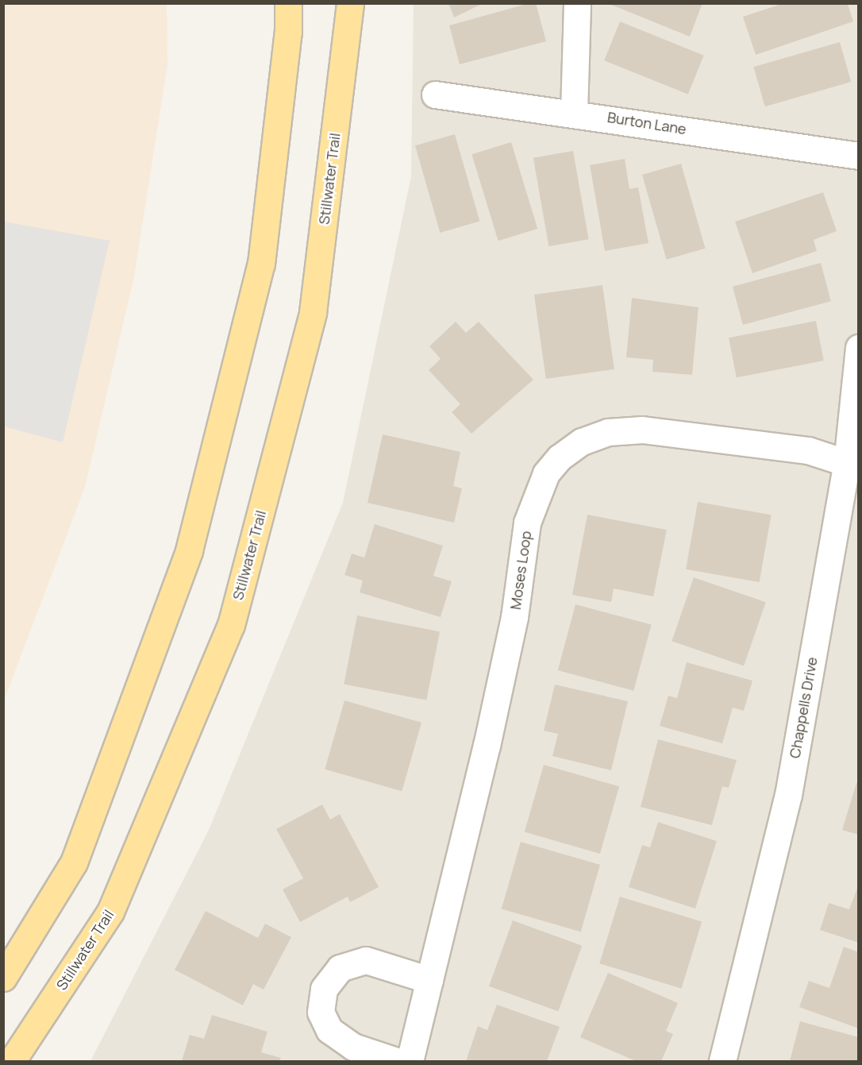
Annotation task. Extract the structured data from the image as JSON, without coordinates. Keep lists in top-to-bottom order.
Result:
{
  "streets": {
    "main road": ["Stillwater Trail"],
    "street": ["Burton Lane", "Moses Loop", "Chappells Drive"]
  },
  "crossings": [
    ["Moses Loop", "Chappells Drive"]
  ]
}
